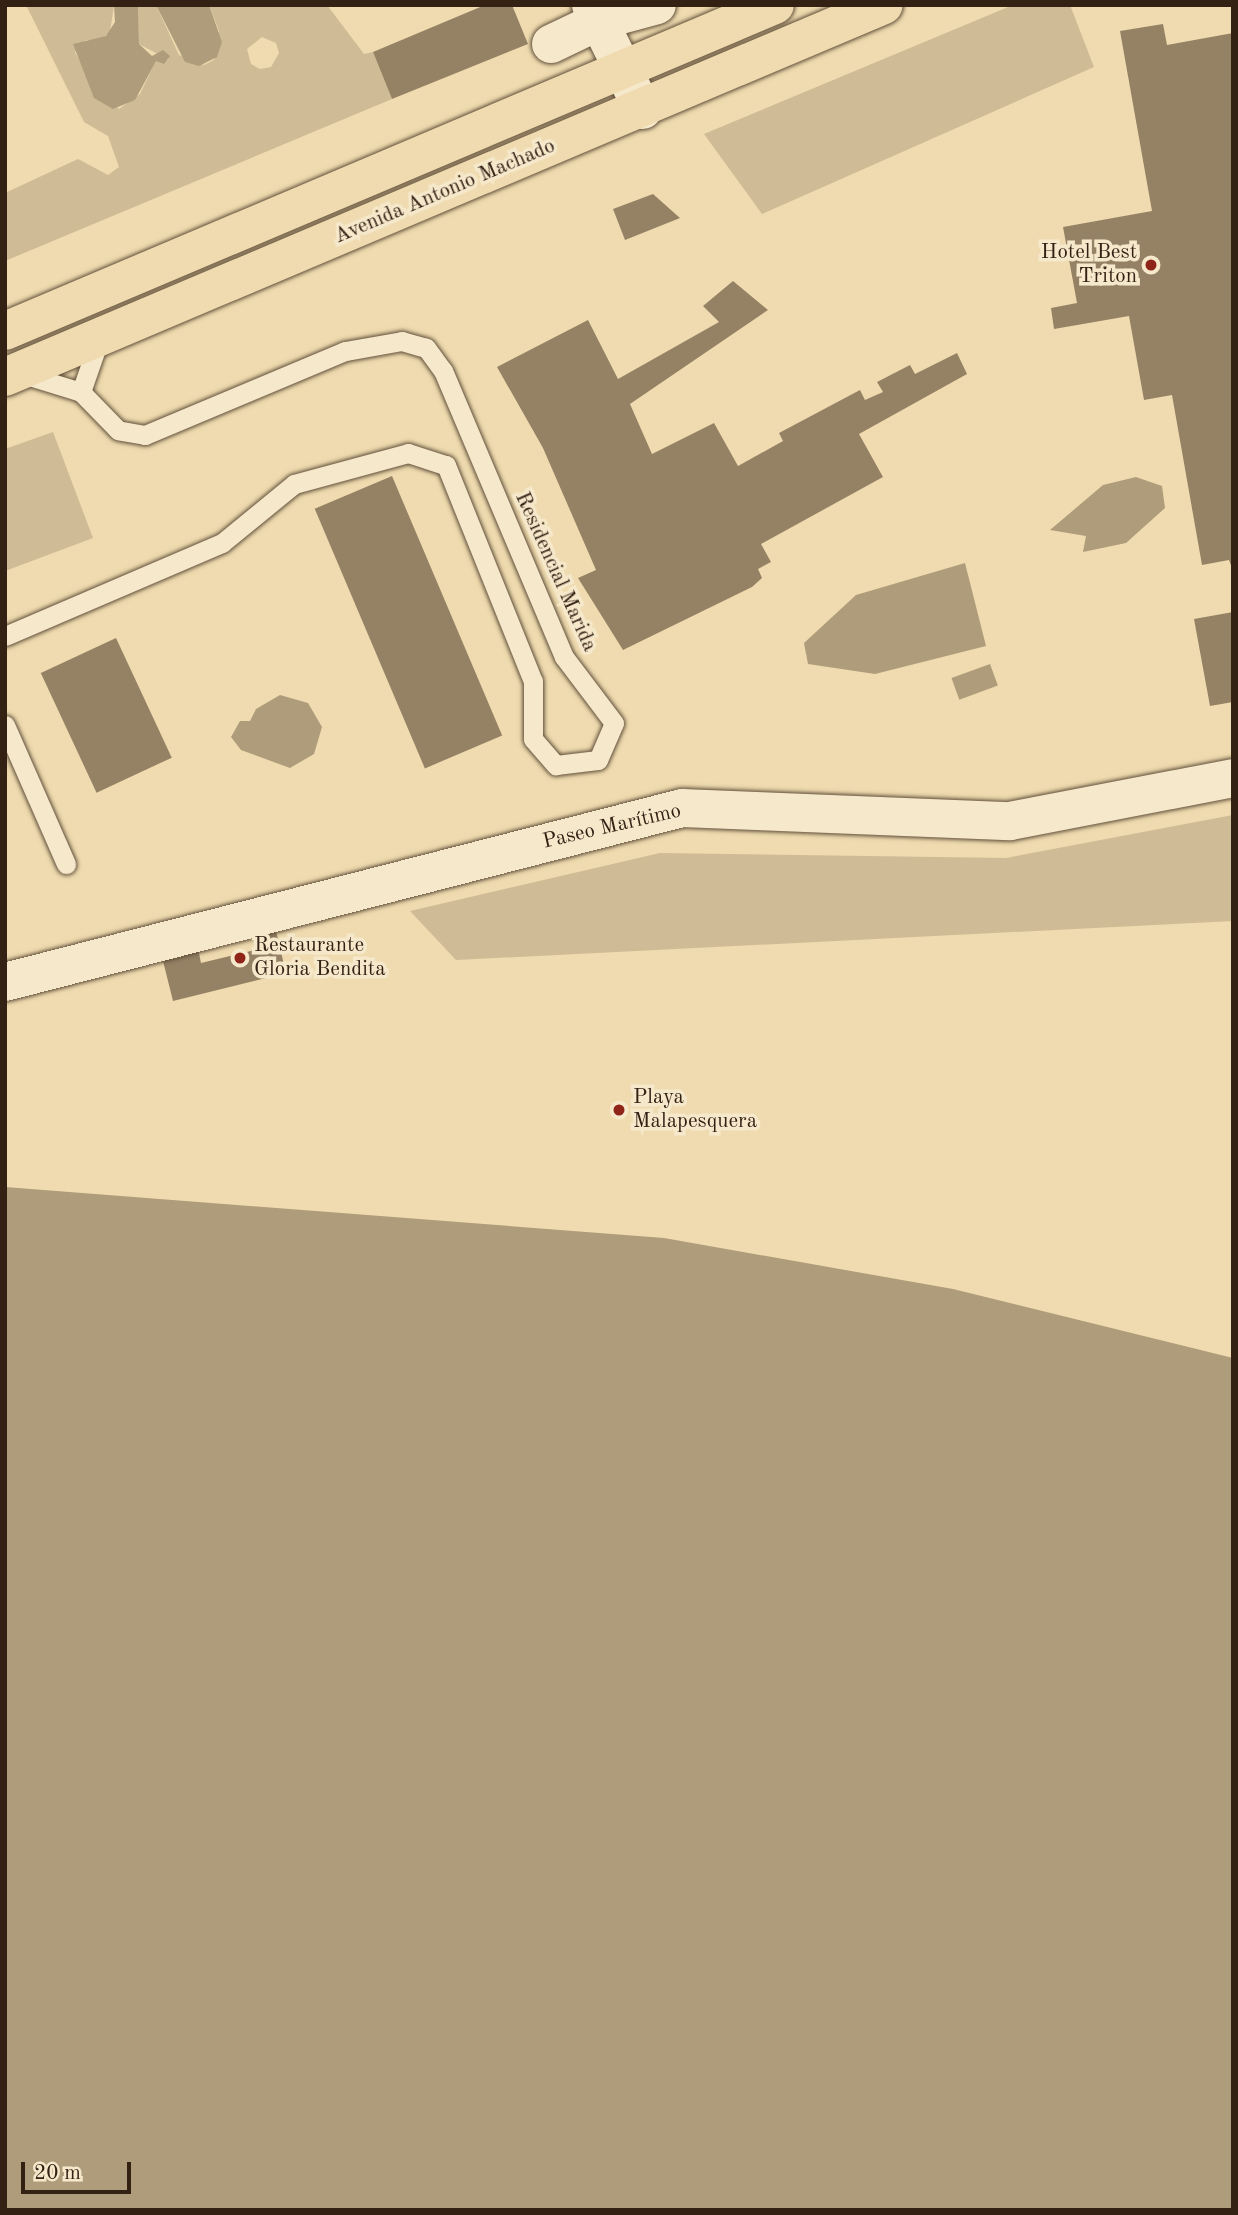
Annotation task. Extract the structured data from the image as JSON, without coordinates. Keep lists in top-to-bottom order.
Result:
{
  "streets": {
    "main road": ["Avenida Antonio Machado"],
    "street": ["Paseo Marítimo"],
    "lane": ["Residencial Marida"]
  },
  "crossings": [
    ["Avenida Antonio Machado", "Residencial Marida"]
  ],
  "places": ["Hotel Best Triton", "Restaurante Gloria Bendita", "Playa Malapesquera"],
  "scale_bar": "20 m"
}
